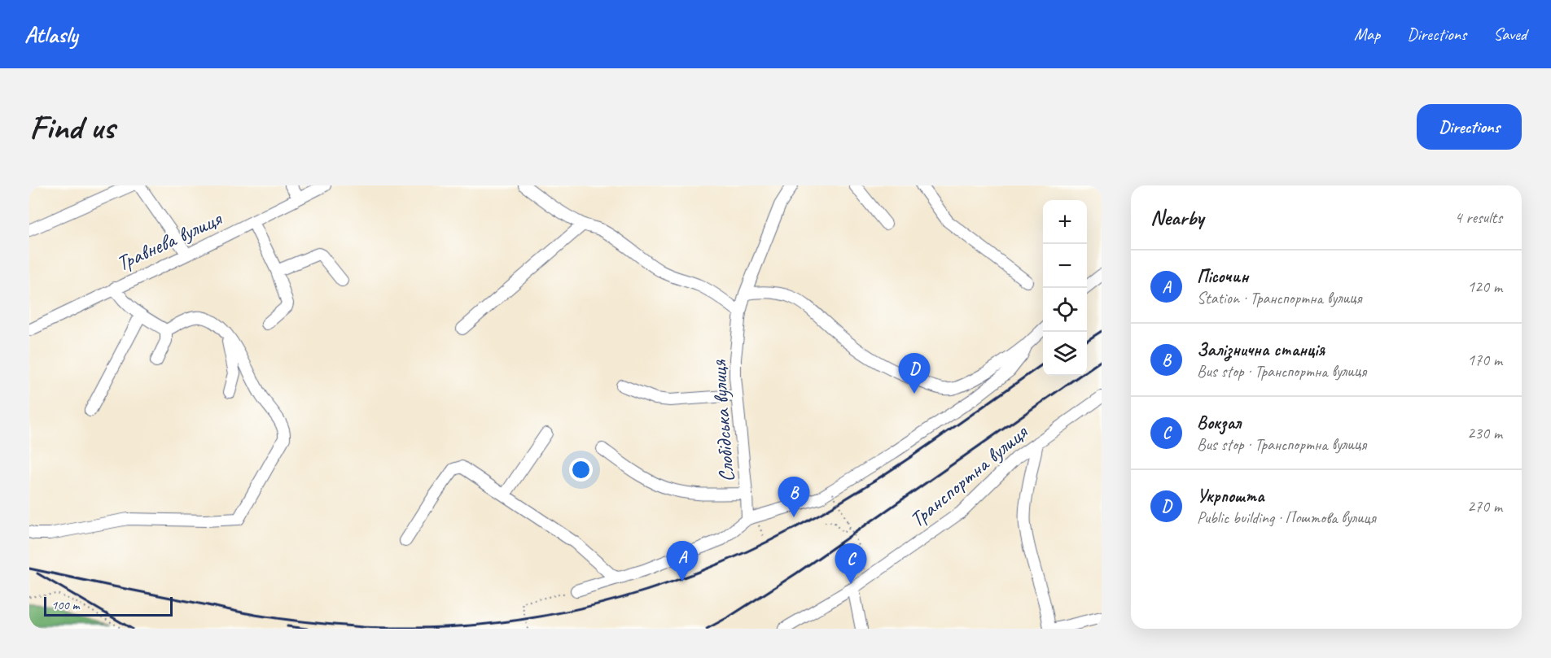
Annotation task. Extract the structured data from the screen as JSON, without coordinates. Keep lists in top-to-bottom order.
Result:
{
  "streets": {
    "street": ["Травнева вулиця", "Слобідська вулиця", "Транспортна вулиця"]
  },
  "scale_bar": "100 m",
  "page": {
    "header": "Atlasly",
    "nav": ["Map", "Directions", "Saved"],
    "buttons": "Directions",
    "title": "Find us",
    "heading": ["Nearby", "4 results"],
    "map_buttons": ["+", "−"],
    "list": [
      {
        "mark": "A",
        "name": "Пісочин",
        "note": "Station · Транспортна вулиця",
        "value": "120 m"
      },
      {
        "mark": "B",
        "name": "Залізнична станція",
        "note": "Bus stop · Транспортна вулиця",
        "value": "170 m"
      },
      {
        "mark": "C",
        "name": "Вокзал",
        "note": "Bus stop · Транспортна вулиця",
        "value": "230 m"
      },
      {
        "mark": "D",
        "name": "Укрпошта",
        "note": "Public building · Поштова вулиця",
        "value": "270 m"
      }
    ],
    "pins": [
      "D",
      "B",
      "A",
      "C"
    ],
    "scale": "100 m"
  }
}
